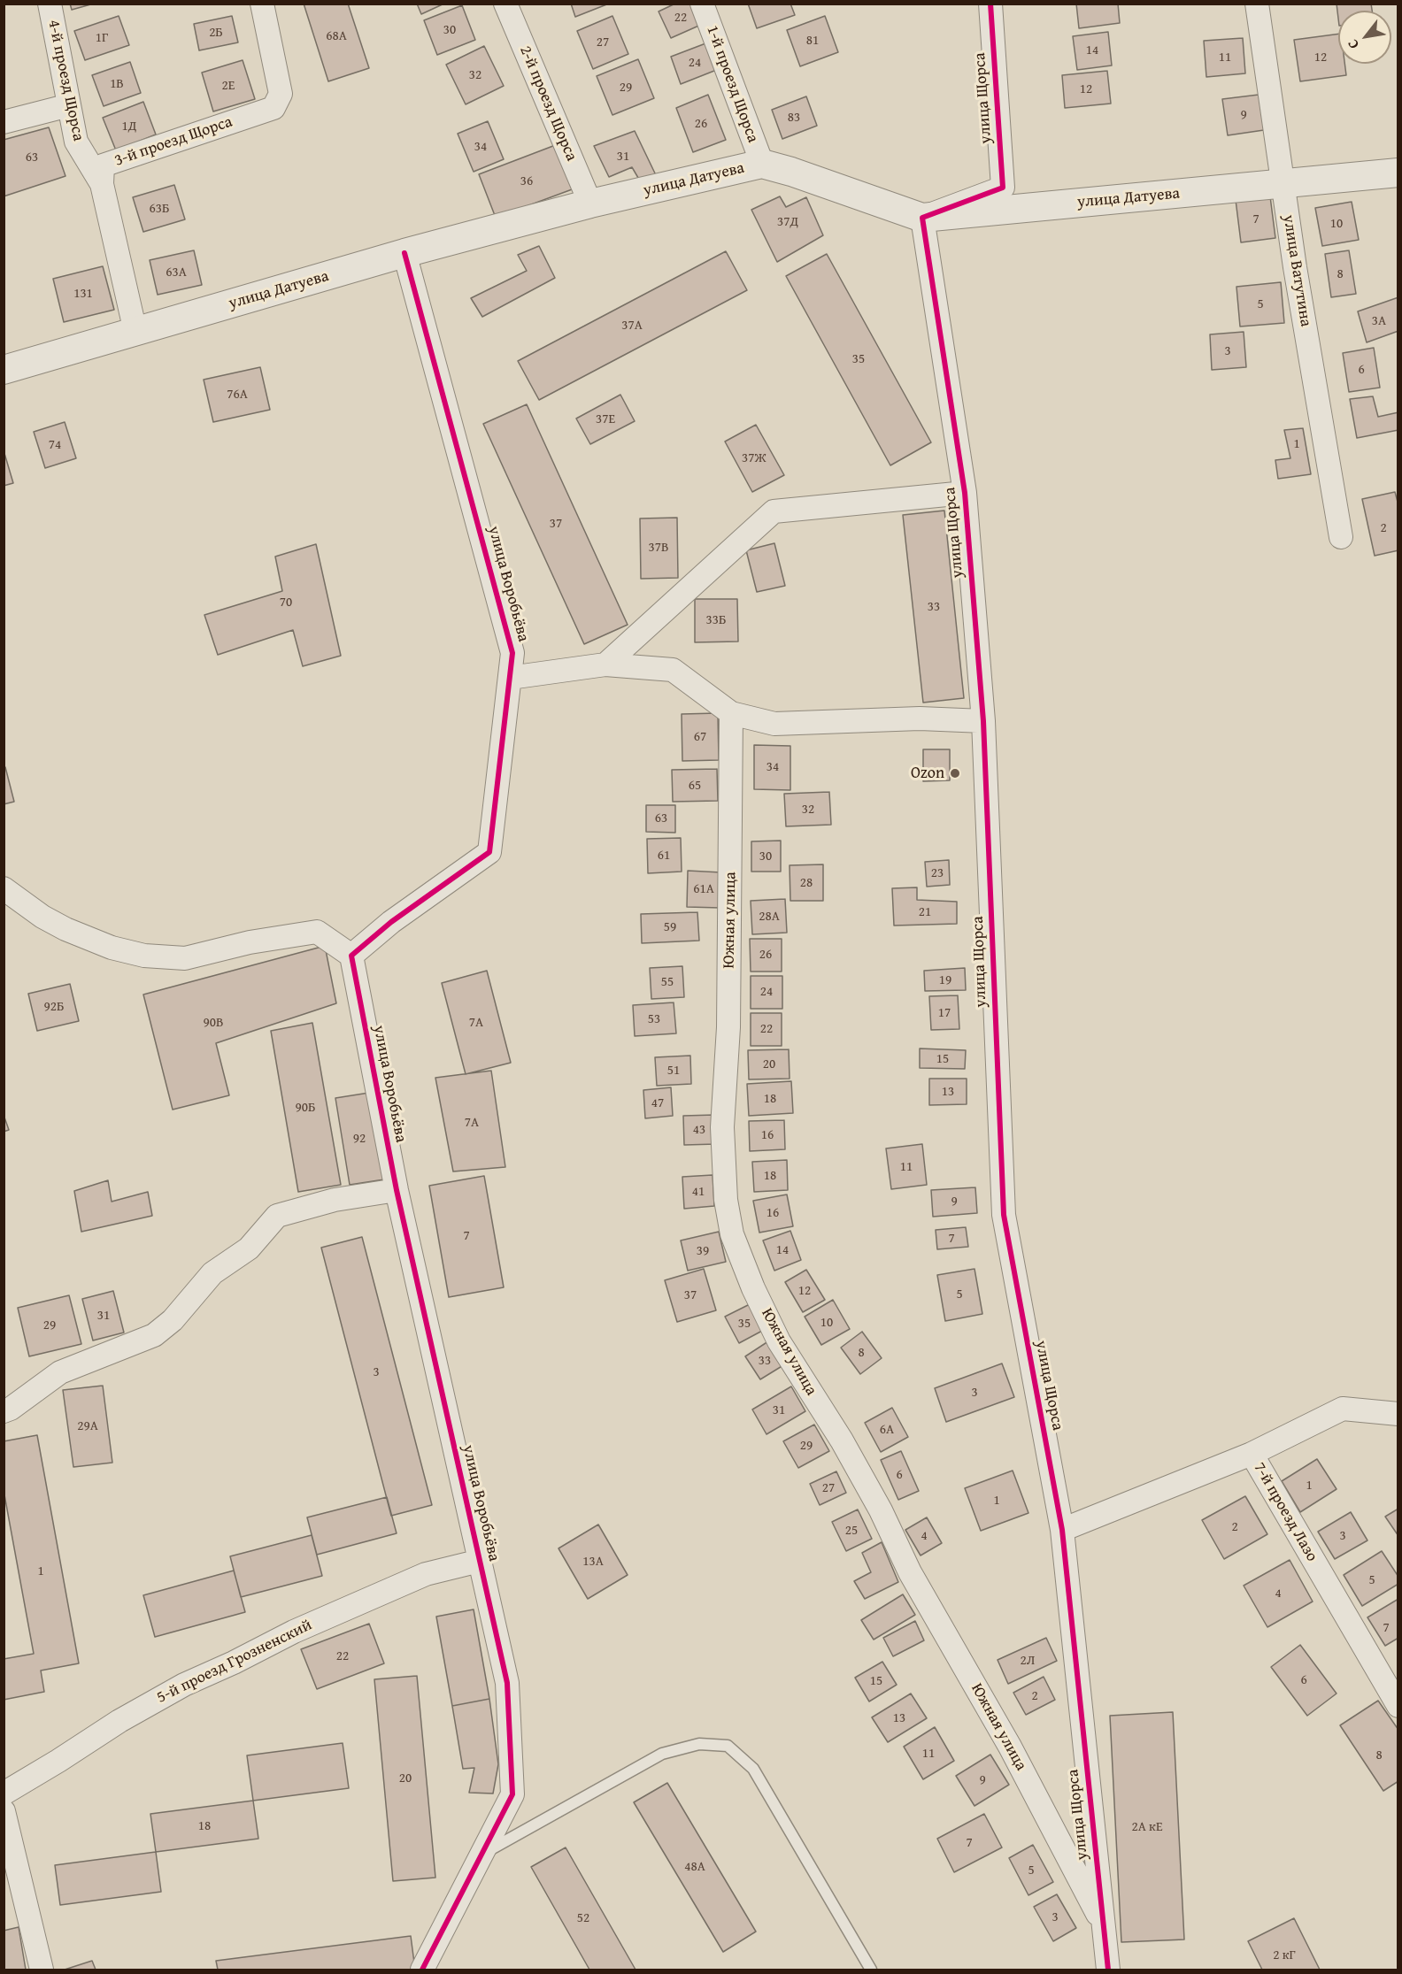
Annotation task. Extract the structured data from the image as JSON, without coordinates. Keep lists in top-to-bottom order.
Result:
{
  "streets": {
    "street": [
      "4-й проезд Щорса",
      "1-й проезд Щорса",
      "улица Щорса",
      "2-й проезд Щорса",
      "3-й проезд Щорса",
      "улица Датуева",
      "улица Ватутина",
      "улица Воробьёва",
      "Южная улица",
      "7-й проезд Лазо",
      "5-й проезд Грозненский"
    ]
  },
  "crossings": [
    ["4-й проезд Щорса", "3-й проезд Щорса"],
    ["1-й проезд Щорса", "улица Датуева"],
    ["улица Щорса", "улица Датуева"],
    ["улица Щорса", "Южная улица"],
    ["2-й проезд Щорса", "улица Датуева"],
    ["3-й проезд Щорса", "улица Датуева"],
    ["улица Датуева", "улица Ватутина"],
    ["улица Датуева", "улица Воробьёва"],
    ["улица Воробьёва", "5-й проезд Грозненский"]
  ],
  "places": ["Ozon"],
  "house_numbers": [
    "22",
    "30",
    "2Б",
    "68А",
    "1Г",
    "81",
    "27",
    "14",
    "11",
    "12",
    "24",
    "32",
    "1В",
    "2Е",
    "29",
    "12",
    "9",
    "83",
    "26",
    "1Д",
    "34",
    "31",
    "63",
    "36",
    "63Б",
    "7",
    "37Д",
    "10",
    "63А",
    "8",
    "131",
    "5",
    "3А",
    "37А",
    "3",
    "35",
    "6",
    "76А",
    "37Е",
    "1",
    "74",
    "37Ж",
    "37",
    "2",
    "37В",
    "70",
    "33",
    "33Б",
    "67",
    "34",
    "65",
    "32",
    "63",
    "61",
    "30",
    "23",
    "28",
    "61А",
    "21",
    "28А",
    "59",
    "26",
    "19",
    "55",
    "24",
    "92Б",
    "17",
    "53",
    "90В",
    "7А",
    "22",
    "15",
    "20",
    "51",
    "13",
    "18",
    "47",
    "90Б",
    "7А",
    "43",
    "16",
    "92",
    "11",
    "18",
    "41",
    "9",
    "16",
    "7",
    "7",
    "14",
    "39",
    "12",
    "5",
    "37",
    "31",
    "10",
    "35",
    "29",
    "8",
    "33",
    "3",
    "3",
    "31",
    "29А",
    "6А",
    "29",
    "6",
    "1",
    "27",
    "1",
    "2",
    "25",
    "4",
    "3",
    "13А",
    "1",
    "5",
    "4",
    "7",
    "22",
    "2Л",
    "6",
    "15",
    "2",
    "13",
    "11",
    "8",
    "20",
    "9",
    "18",
    "2А кЕ",
    "7",
    "48А",
    "5",
    "3",
    "52",
    "2 кГ"
  ],
  "north": "bottom left"
}
